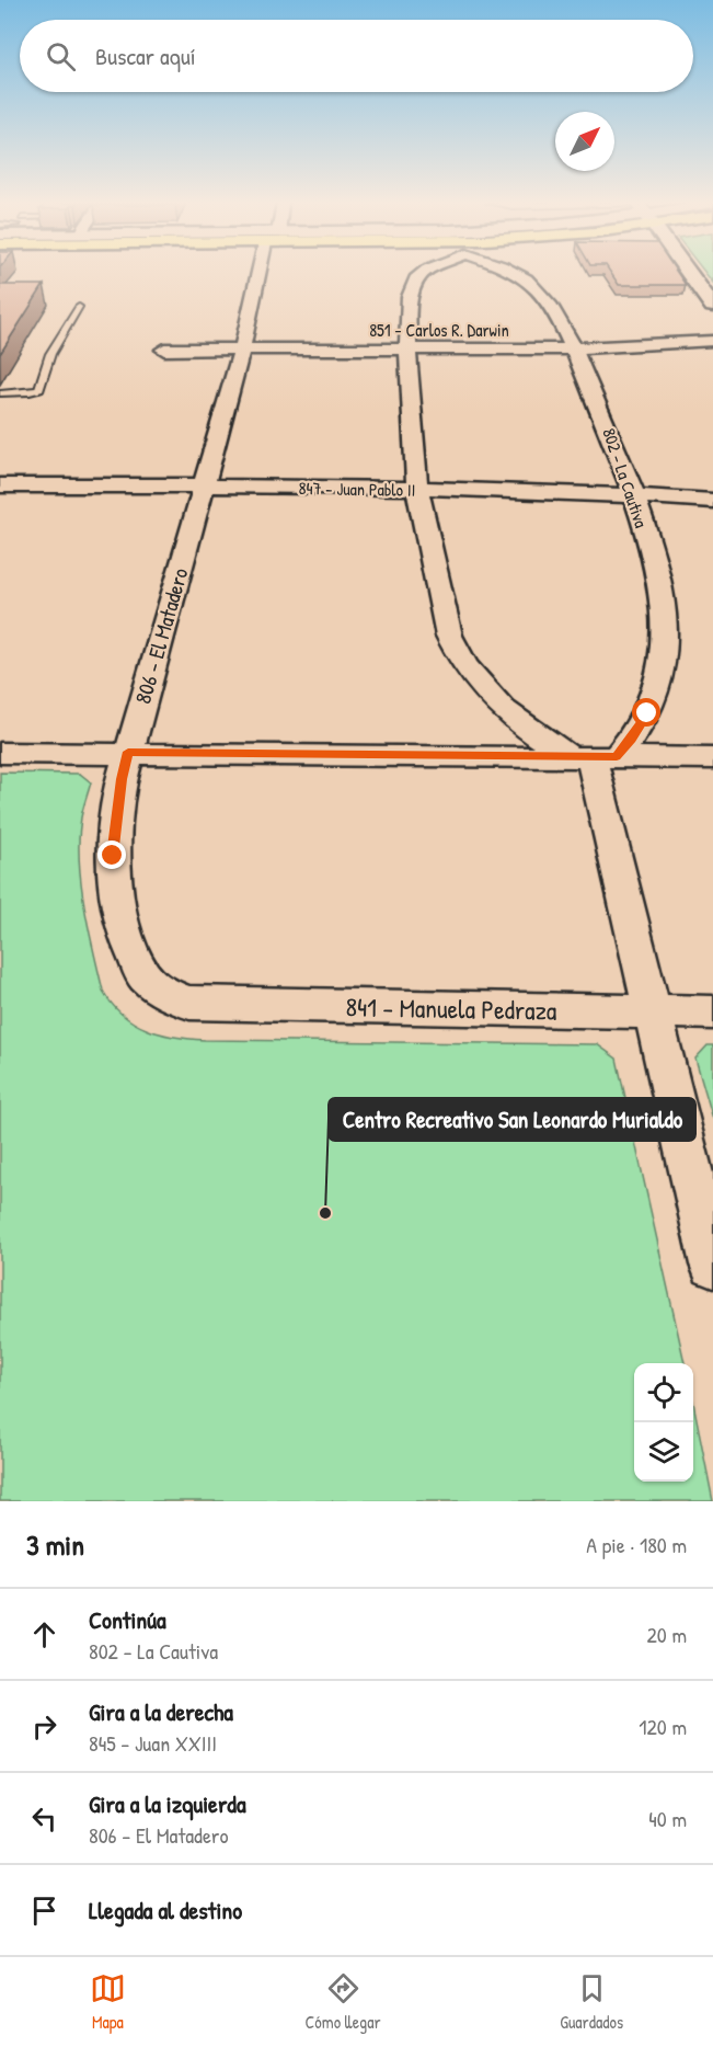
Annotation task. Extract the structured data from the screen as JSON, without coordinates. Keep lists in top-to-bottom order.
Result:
{
  "streets": {
    "street": [
      "851 - Carlos R. Darwin",
      "802 - La Cautiva",
      "847 - Juan Pablo II",
      "806 - El Matadero",
      "841 - Manuela Pedraza"
    ]
  },
  "crossings": [
    ["851 - Carlos R. Darwin", "802 - La Cautiva"],
    ["851 - Carlos R. Darwin", "806 - El Matadero"],
    ["802 - La Cautiva", "847 - Juan Pablo II"],
    ["847 - Juan Pablo II", "806 - El Matadero"],
    ["806 - El Matadero", "841 - Manuela Pedraza"]
  ],
  "places": ["Centro Recreativo San Leonardo Murialdo"],
  "north": "top right",
  "page": {
    "search": "Buscar aquí",
    "heading": ["3 min", "A pie · 180 m"],
    "list": [
      ["Continúa", "802 - La Cautiva", "20 m"],
      ["Gira a la derecha", "845 - Juan XXIII", "120 m"],
      ["Gira a la izquierda", "806 - El Matadero", "40 m"],
      "Llegada al destino"
    ],
    "nav": ["Mapa", "Cómo llegar", "Guardados"]
  }
}
